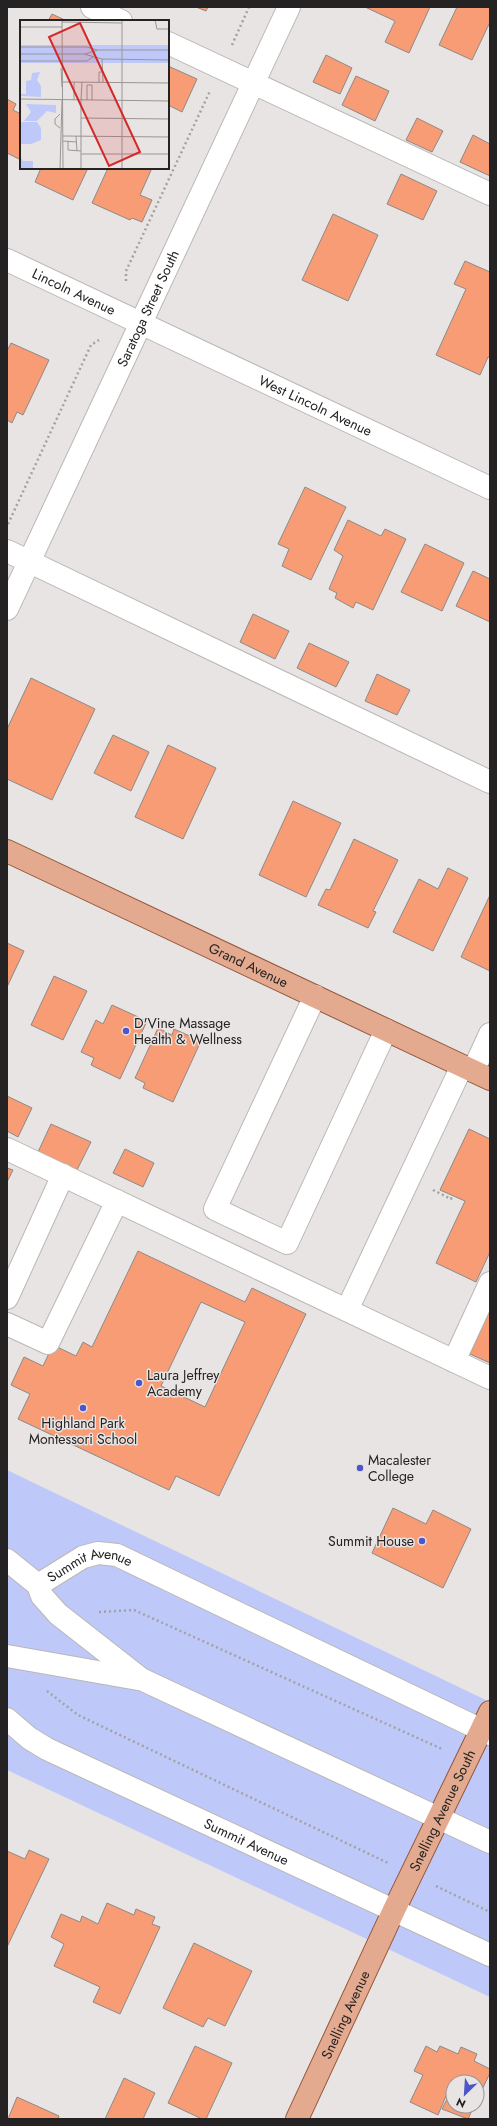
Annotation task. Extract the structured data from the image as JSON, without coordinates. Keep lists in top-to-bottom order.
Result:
{
  "streets": {
    "main road": ["Grand Avenue", "Snelling Avenue South", "Snelling Avenue"],
    "street": [
      "Lincoln Avenue",
      "Saratoga Street South",
      "West Lincoln Avenue",
      "Summit Avenue"
    ]
  },
  "crossings": [
    ["Lincoln Avenue", "Saratoga Street South"],
    ["Lincoln Avenue", "West Lincoln Avenue"],
    ["Saratoga Street South", "West Lincoln Avenue"],
    ["Summit Avenue", "Snelling Avenue South"],
    ["Summit Avenue", "Snelling Avenue"],
    ["Snelling Avenue South", "Snelling Avenue"]
  ],
  "places": [
    "D'Vine Massage Health & Wellness",
    "Laura Jeffrey Academy",
    "Highland Park Montessori School",
    "Macalester College",
    "Summit House"
  ],
  "north": "bottom left"
}
